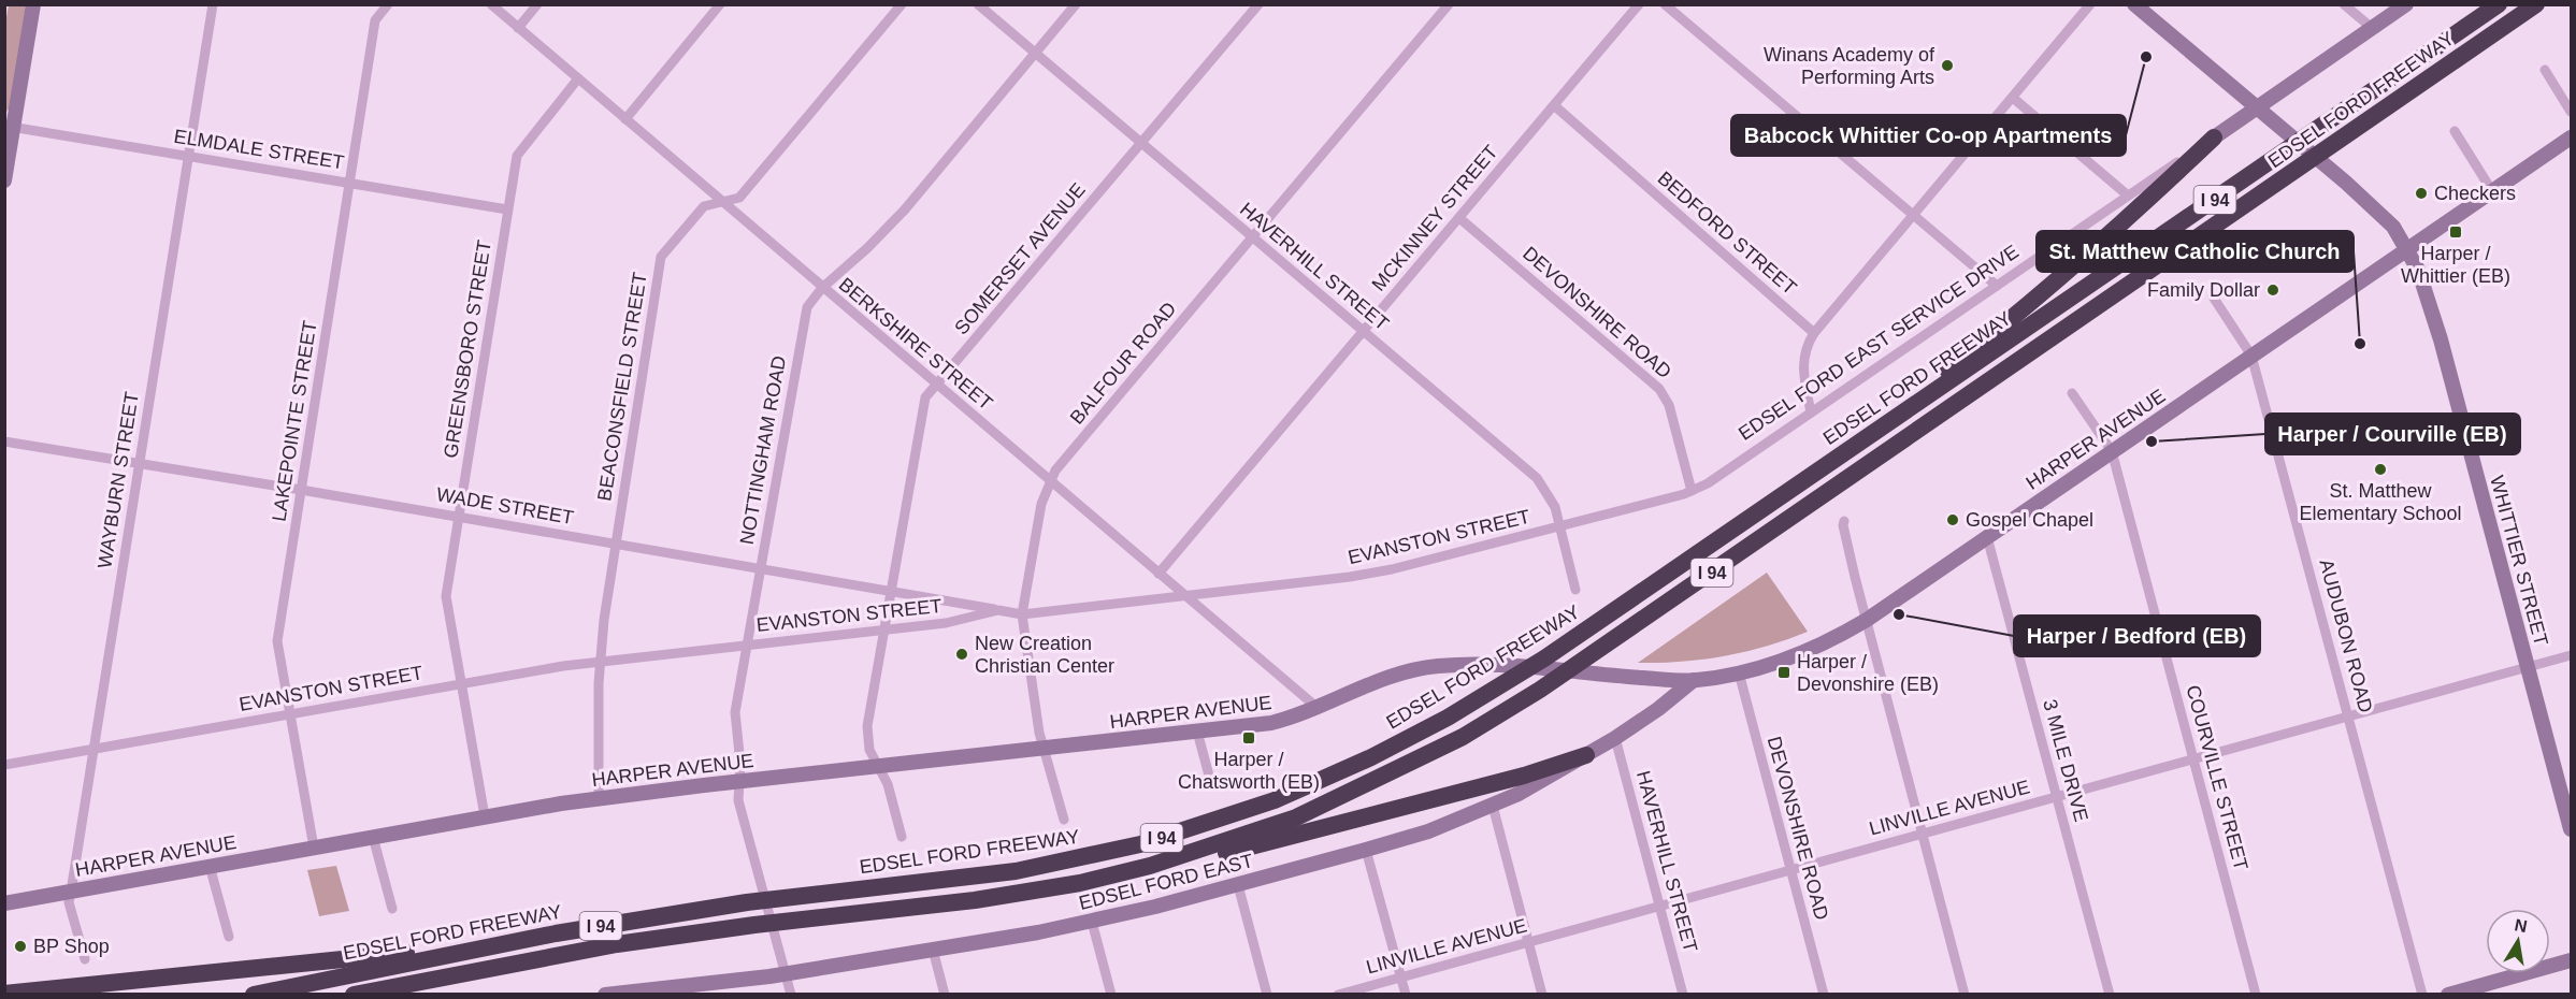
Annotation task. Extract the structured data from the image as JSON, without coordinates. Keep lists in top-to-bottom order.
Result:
{
  "streets": {
    "highway": ["EDSEL FORD FREEWAY", "I 94"],
    "main road": [
      "EDSEL FORD EAST SERVICE DRIVE",
      "HARPER AVENUE",
      "WHITTIER STREET",
      "EDSEL FORD EAST"
    ],
    "street": [
      "ELMDALE STREET",
      "MCKINNEY STREET",
      "BEDFORD STREET",
      "SOMERSET AVENUE",
      "HAVERHILL STREET",
      "DEVONSHIRE ROAD",
      "BERKSHIRE STREET",
      "GREENSBORO STREET",
      "BALFOUR ROAD",
      "BEACONSFIELD STREET",
      "LAKEPOINTE STREET",
      "NOTTINGHAM ROAD",
      "WAYBURN STREET",
      "WADE STREET",
      "EVANSTON STREET",
      "AUDUBON ROAD",
      "3 MILE DRIVE",
      "COURVILLE STREET",
      "LINVILLE AVENUE"
    ]
  },
  "crossings": [
    ["ELMDALE STREET", "GREENSBORO STREET"],
    ["ELMDALE STREET", "LAKEPOINTE STREET"],
    ["ELMDALE STREET", "WAYBURN STREET"],
    ["MCKINNEY STREET", "BEDFORD STREET"],
    ["MCKINNEY STREET", "HAVERHILL STREET"],
    ["MCKINNEY STREET", "DEVONSHIRE ROAD"],
    ["MCKINNEY STREET", "BERKSHIRE STREET"],
    ["SOMERSET AVENUE", "HAVERHILL STREET"],
    ["SOMERSET AVENUE", "BERKSHIRE STREET"],
    ["SOMERSET AVENUE", "HARPER AVENUE"],
    ["SOMERSET AVENUE", "WADE STREET"],
    ["SOMERSET AVENUE", "EVANSTON STREET"],
    ["HAVERHILL STREET", "BALFOUR ROAD"],
    ["HAVERHILL STREET", "NOTTINGHAM ROAD"],
    ["HAVERHILL STREET", "EVANSTON STREET"],
    ["HAVERHILL STREET", "LINVILLE AVENUE"],
    ["HAVERHILL STREET", "EDSEL FORD EAST"],
    ["DEVONSHIRE ROAD", "EDSEL FORD EAST SERVICE DRIVE"],
    ["DEVONSHIRE ROAD", "HARPER AVENUE"],
    ["DEVONSHIRE ROAD", "EVANSTON STREET"],
    ["DEVONSHIRE ROAD", "LINVILLE AVENUE"],
    ["EDSEL FORD EAST SERVICE DRIVE", "EVANSTON STREET"],
    ["EDSEL FORD EAST SERVICE DRIVE", "WHITTIER STREET"],
    ["BERKSHIRE STREET", "GREENSBORO STREET"],
    ["BERKSHIRE STREET", "BALFOUR ROAD"],
    ["BERKSHIRE STREET", "BEACONSFIELD STREET"],
    ["BERKSHIRE STREET", "HARPER AVENUE"],
    ["BERKSHIRE STREET", "NOTTINGHAM ROAD"],
    ["BERKSHIRE STREET", "EVANSTON STREET"],
    ["GREENSBORO STREET", "HARPER AVENUE"],
    ["GREENSBORO STREET", "WADE STREET"],
    ["GREENSBORO STREET", "EVANSTON STREET"],
    ["BALFOUR ROAD", "HARPER AVENUE"],
    ["BALFOUR ROAD", "EVANSTON STREET"],
    ["BEACONSFIELD STREET", "HARPER AVENUE"],
    ["BEACONSFIELD STREET", "WADE STREET"],
    ["BEACONSFIELD STREET", "EVANSTON STREET"],
    ["LAKEPOINTE STREET", "HARPER AVENUE"],
    ["LAKEPOINTE STREET", "WADE STREET"],
    ["LAKEPOINTE STREET", "EVANSTON STREET"],
    ["HARPER AVENUE", "NOTTINGHAM ROAD"],
    ["HARPER AVENUE", "WAYBURN STREET"],
    ["HARPER AVENUE", "WHITTIER STREET"],
    ["HARPER AVENUE", "AUDUBON ROAD"],
    ["HARPER AVENUE", "3 MILE DRIVE"],
    ["HARPER AVENUE", "COURVILLE STREET"],
    ["HARPER AVENUE", "EDSEL FORD EAST"],
    ["NOTTINGHAM ROAD", "WADE STREET"],
    ["NOTTINGHAM ROAD", "EVANSTON STREET"],
    ["NOTTINGHAM ROAD", "EDSEL FORD EAST"],
    ["WAYBURN STREET", "WADE STREET"],
    ["WAYBURN STREET", "EVANSTON STREET"],
    ["WADE STREET", "EVANSTON STREET"],
    ["WHITTIER STREET", "LINVILLE AVENUE"],
    ["AUDUBON ROAD", "LINVILLE AVENUE"],
    ["3 MILE DRIVE", "LINVILLE AVENUE"],
    ["COURVILLE STREET", "LINVILLE AVENUE"]
  ],
  "places": {
    "other": [
      "Babcock Whittier Co-op Apartments",
      "Winans Academy of Performing Arts",
      "Checkers",
      "Family Dollar",
      "St. Matthew Catholic Church",
      "Harper / Courville (EB)",
      "St. Matthew Elementary School",
      "Gospel Chapel",
      "Harper / Bedford (EB)",
      "New Creation Christian Center",
      "BP Shop"
    ],
    "transit": ["Harper / Whittier (EB)", "Harper / Devonshire (EB)", "Harper / Chatsworth (EB)"]
  },
  "north": "top"
}
